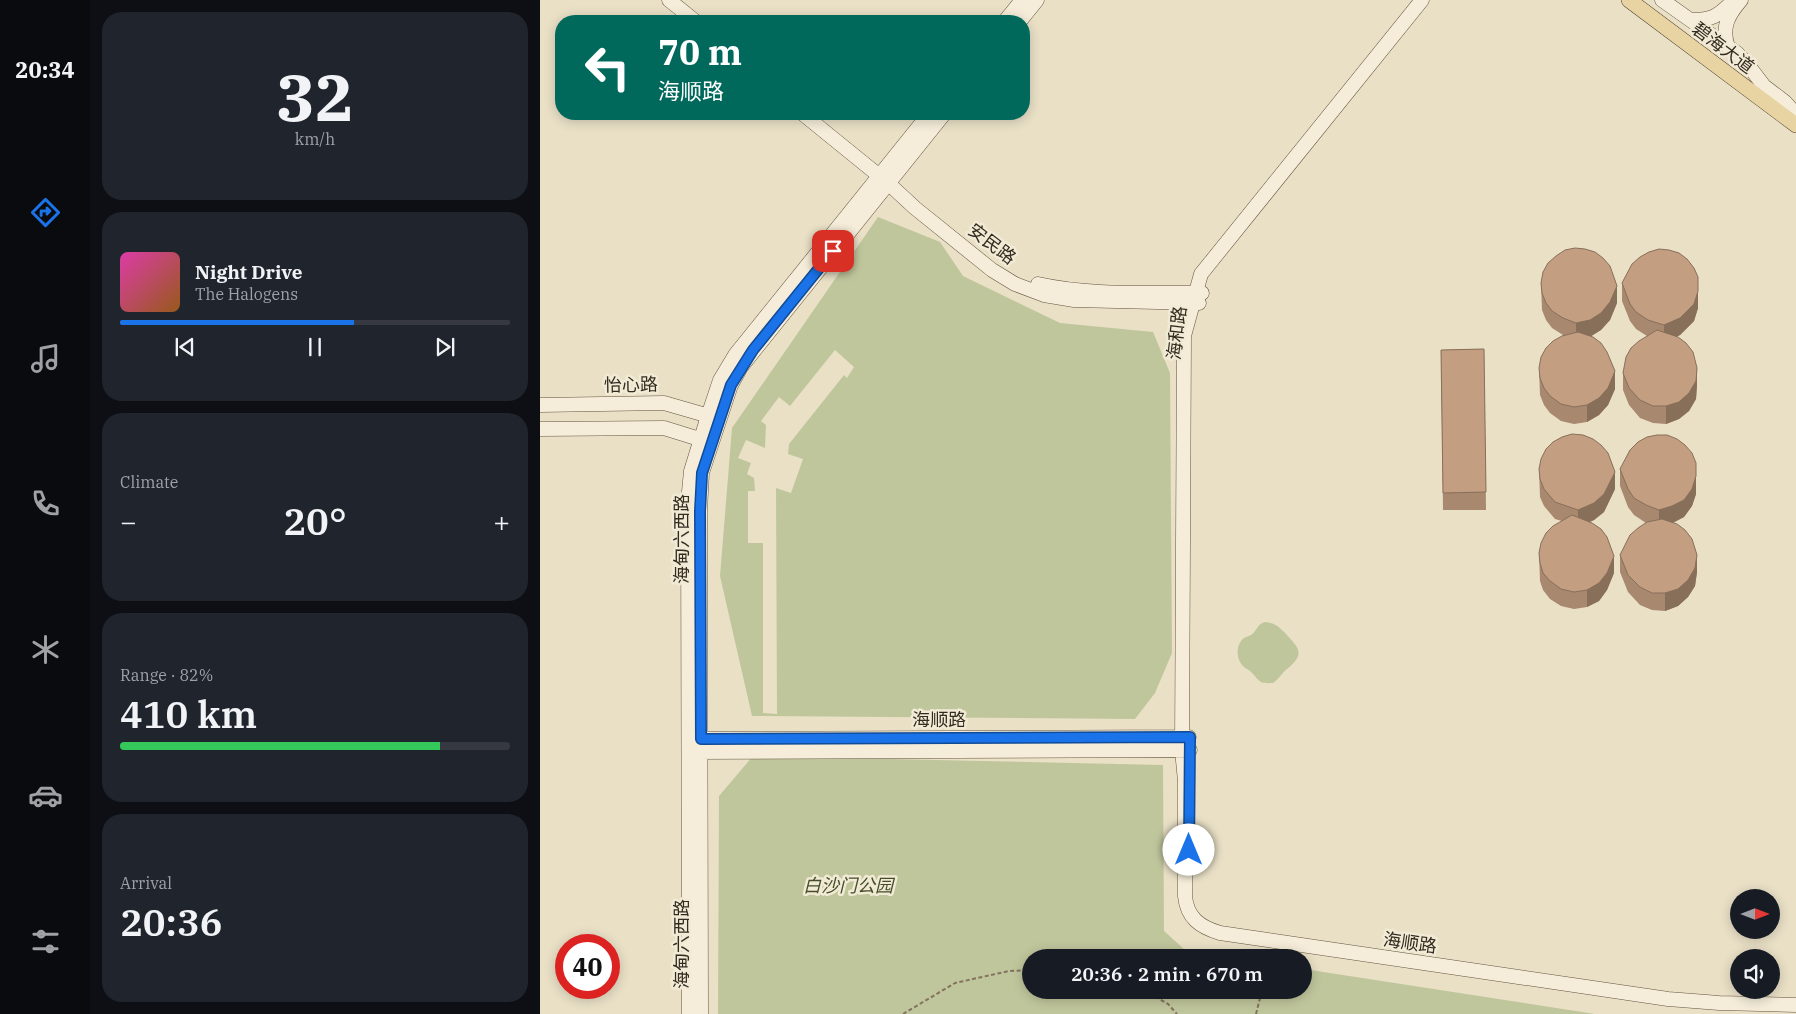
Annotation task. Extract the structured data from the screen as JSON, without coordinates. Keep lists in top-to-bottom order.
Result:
{
  "streets": {
    "main road": ["碧海大道"],
    "street": [
      "安民路",
      "海和路",
      "怡心路",
      "海甸六西路",
      "海顺路"
    ]
  },
  "crossings": [
    ["安民路", "海和路"],
    ["安民路", "海甸六西路"],
    ["海和路", "海顺路"],
    ["怡心路", "海甸六西路"],
    ["海甸六西路", "海顺路"]
  ],
  "parks": ["白沙门公园"],
  "north": "right",
  "page": {
    "tabs": "20:34",
    "tile": [
      ["32", "km/h"],
      "Climate",
      ["Range · 82%", "410 km"],
      ["Arrival", "20:36"]
    ],
    "turn": ["70 m", "海顺路"],
    "song": ["Night Drive", "The Halogens"],
    "heat": ["−", "20°", "+"],
    "limit": "40",
    "trip": "20:36 · 2 min · 670 m"
  }
}
